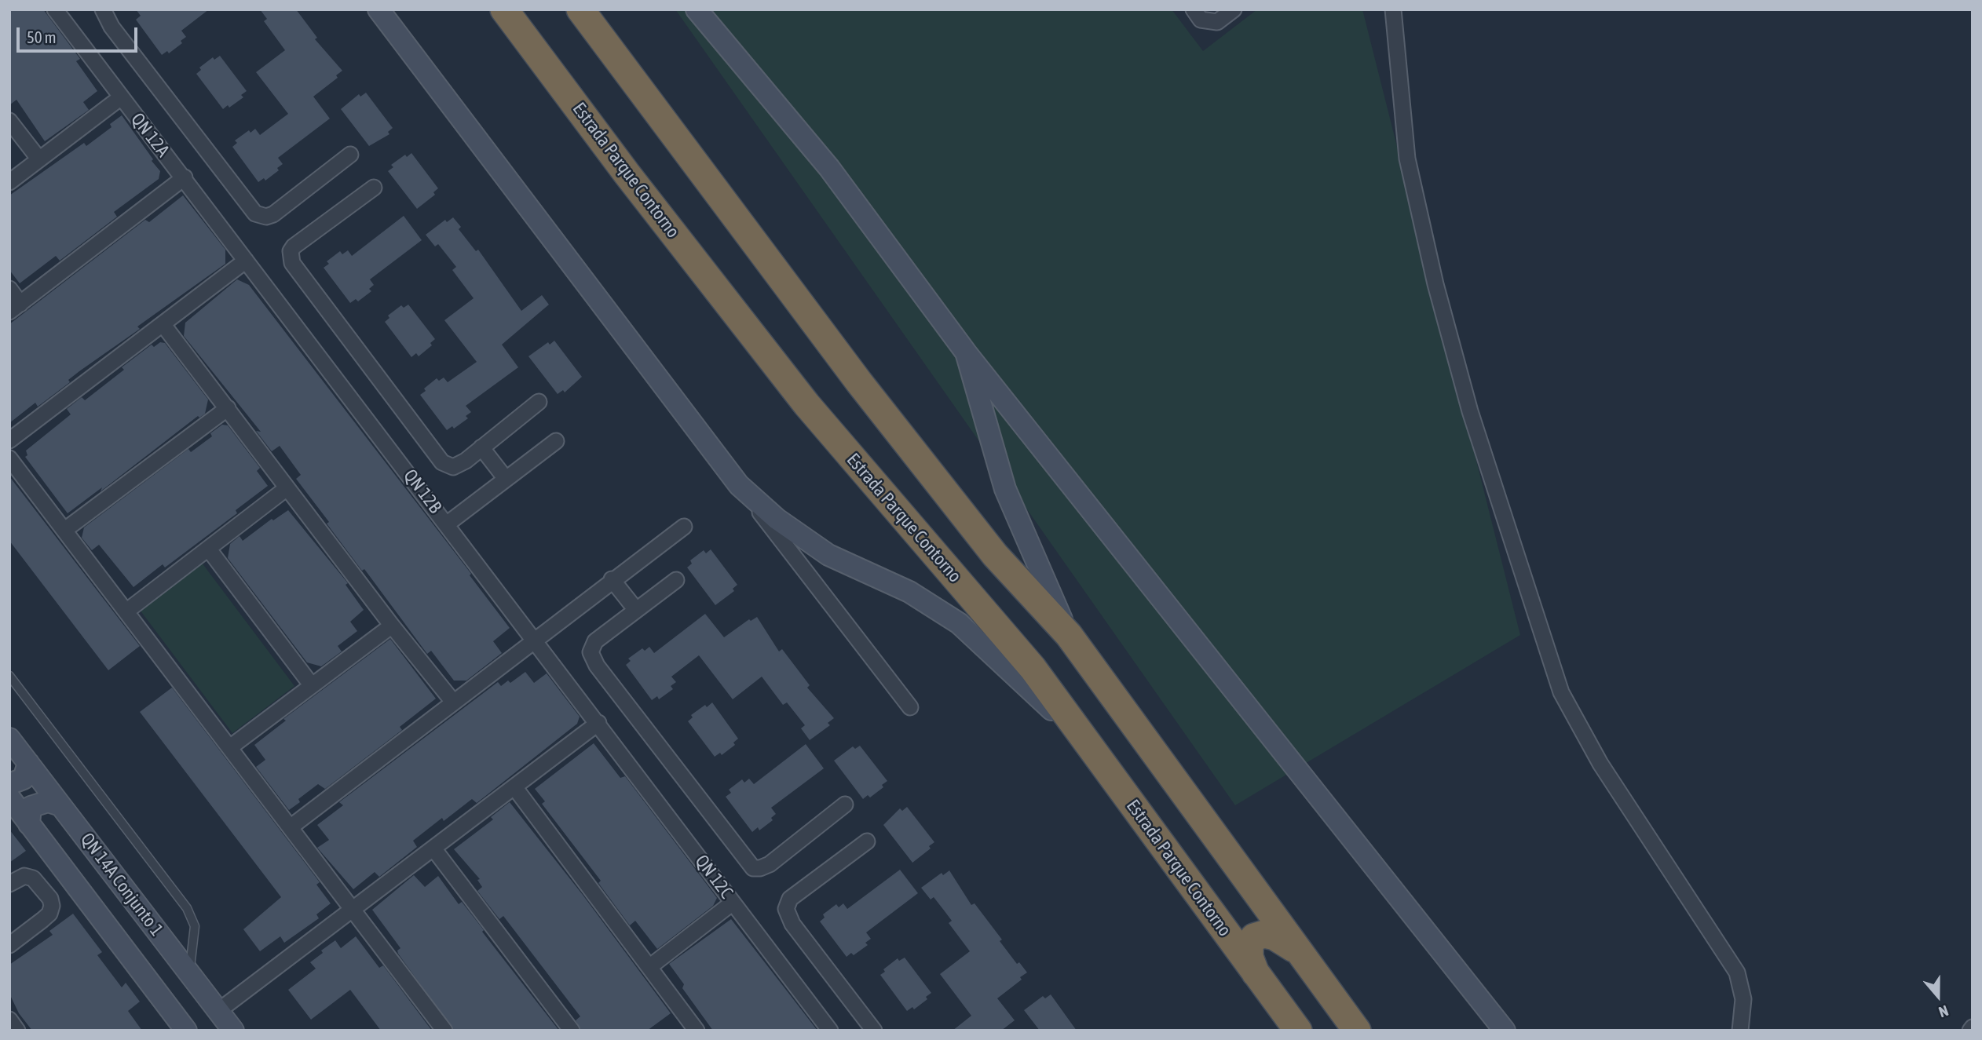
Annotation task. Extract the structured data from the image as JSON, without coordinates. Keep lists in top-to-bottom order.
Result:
{
  "streets": {
    "highway": ["Estrada Parque Contorno"],
    "main road": ["QN 14A Conjunto 1"],
    "street": ["QN 12A", "QN 12B", "QN 12C"]
  },
  "crossings": [
    ["QN 12A", "QN 12B"],
    ["QN 12B", "QN 12C"]
  ],
  "scale_bar": "50 m",
  "north": "bottom"
}
